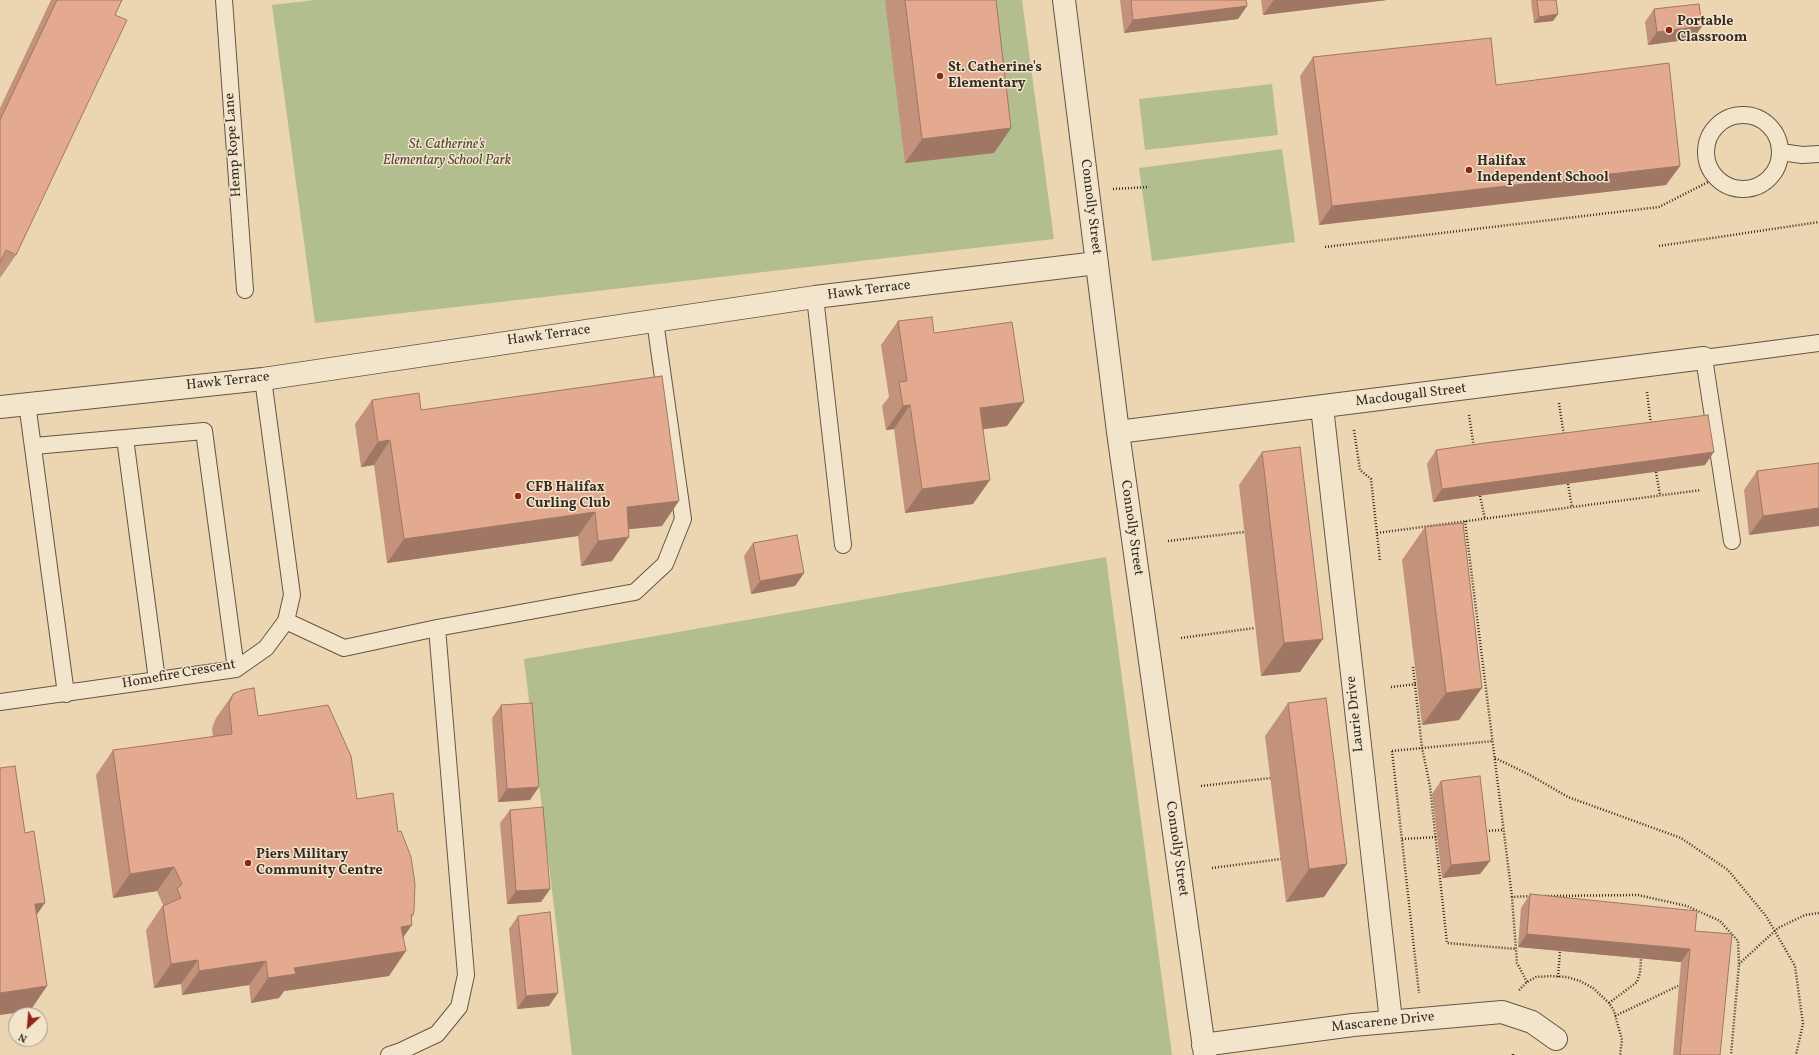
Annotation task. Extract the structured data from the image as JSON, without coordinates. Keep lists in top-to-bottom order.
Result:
{
  "streets": {
    "street": [
      "Connolly Street",
      "Hawk Terrace",
      "Macdougall Street",
      "Laurie Drive",
      "Mascarene Drive"
    ],
    "lane": ["Hemp Rope Lane", "Homefire Crescent"]
  },
  "crossings": [
    ["Connolly Street", "Hawk Terrace"],
    ["Connolly Street", "Macdougall Street"],
    ["Connolly Street", "Mascarene Drive"],
    ["Hawk Terrace", "Homefire Crescent"],
    ["Macdougall Street", "Laurie Drive"],
    ["Laurie Drive", "Mascarene Drive"]
  ],
  "parks": ["St. Catherine's Elementary School Park"],
  "places": [
    "Portable Classroom",
    "St. Catherine's Elementary",
    "Halifax Independent School",
    "CFB Halifax Curling Club",
    "Piers Military Community Centre"
  ],
  "north": "bottom left"
}
